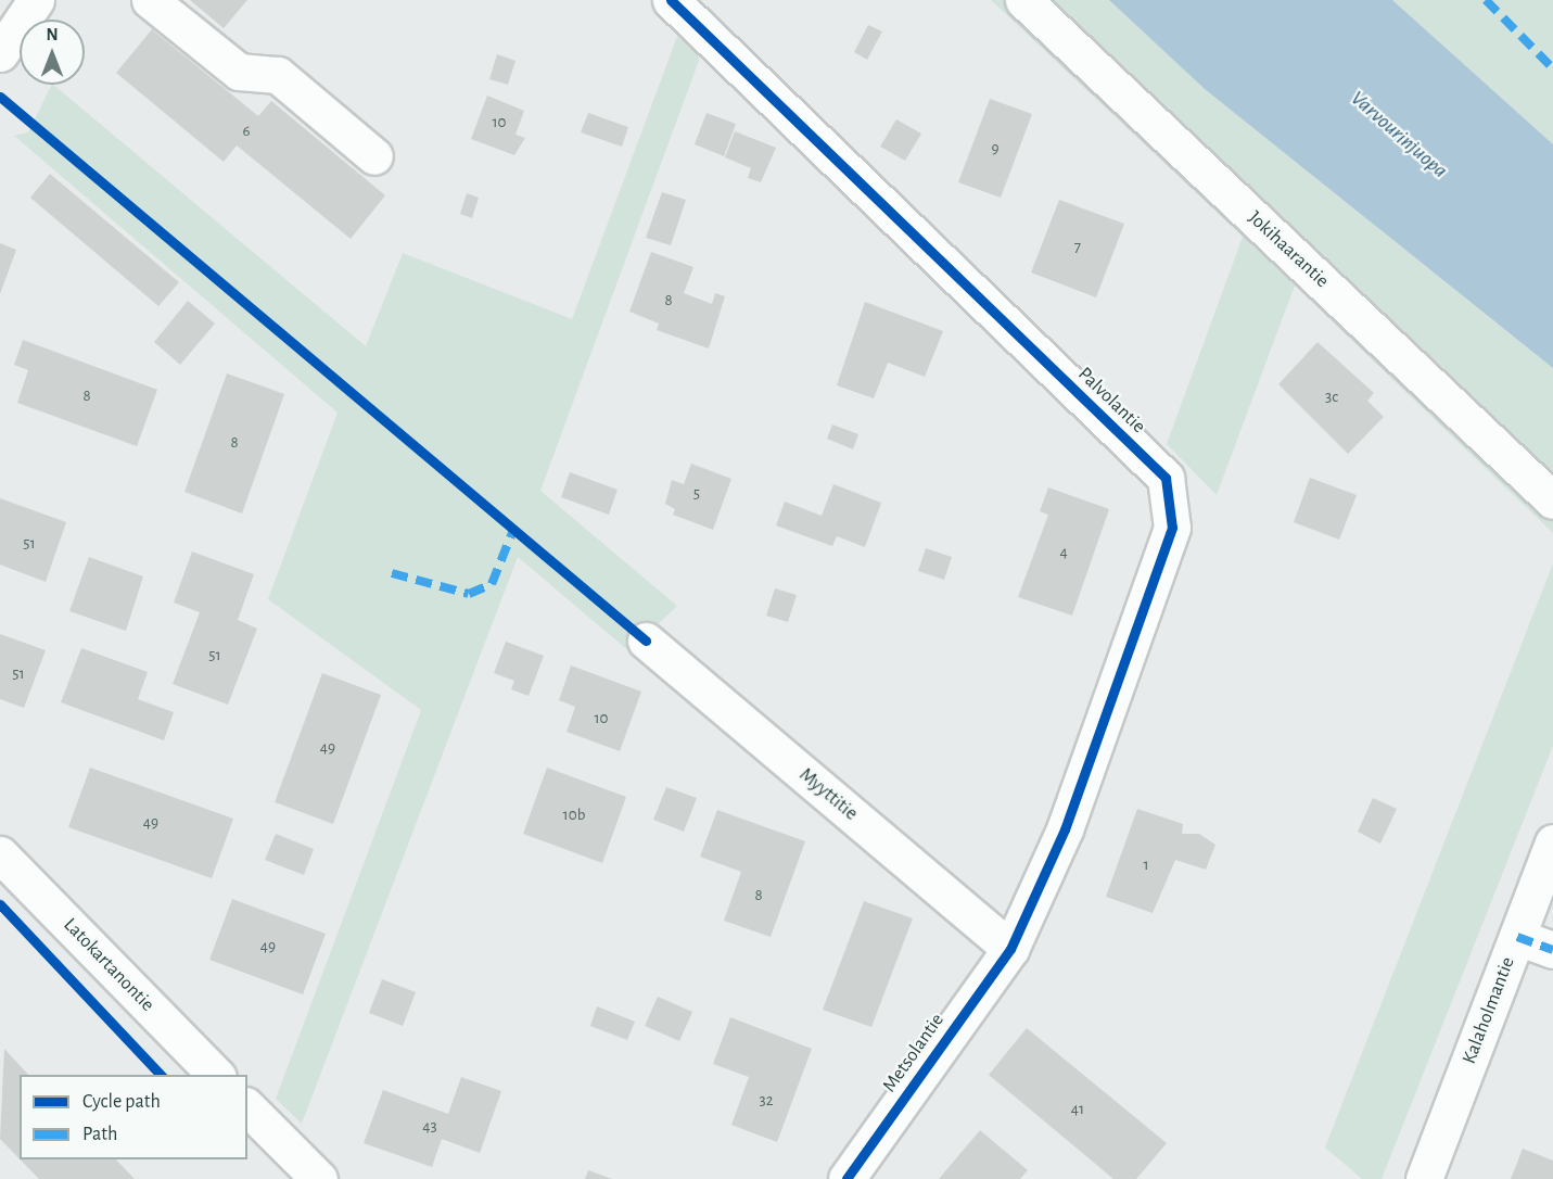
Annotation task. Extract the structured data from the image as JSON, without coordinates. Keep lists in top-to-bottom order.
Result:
{
  "streets": {
    "street": [
      "Jokihaarantie",
      "Palvolantie",
      "Myyttitie",
      "Latokartanontie",
      "Kalaholmantie",
      "Metsolantie"
    ]
  },
  "crossings": [
    ["Palvolantie", "Myyttitie"],
    ["Palvolantie", "Metsolantie"],
    ["Myyttitie", "Metsolantie"]
  ],
  "water": ["Varvourinjuopa"],
  "house_numbers": [
    "10",
    "6",
    "9",
    "7",
    "8",
    "8",
    "3c",
    "8",
    "5",
    "51",
    "4",
    "51",
    "51",
    "10",
    "49",
    "10b",
    "49",
    "1",
    "8",
    "49",
    "32",
    "41",
    "43"
  ],
  "legend": ["Cycle path", "Path"],
  "north": "top"
}
